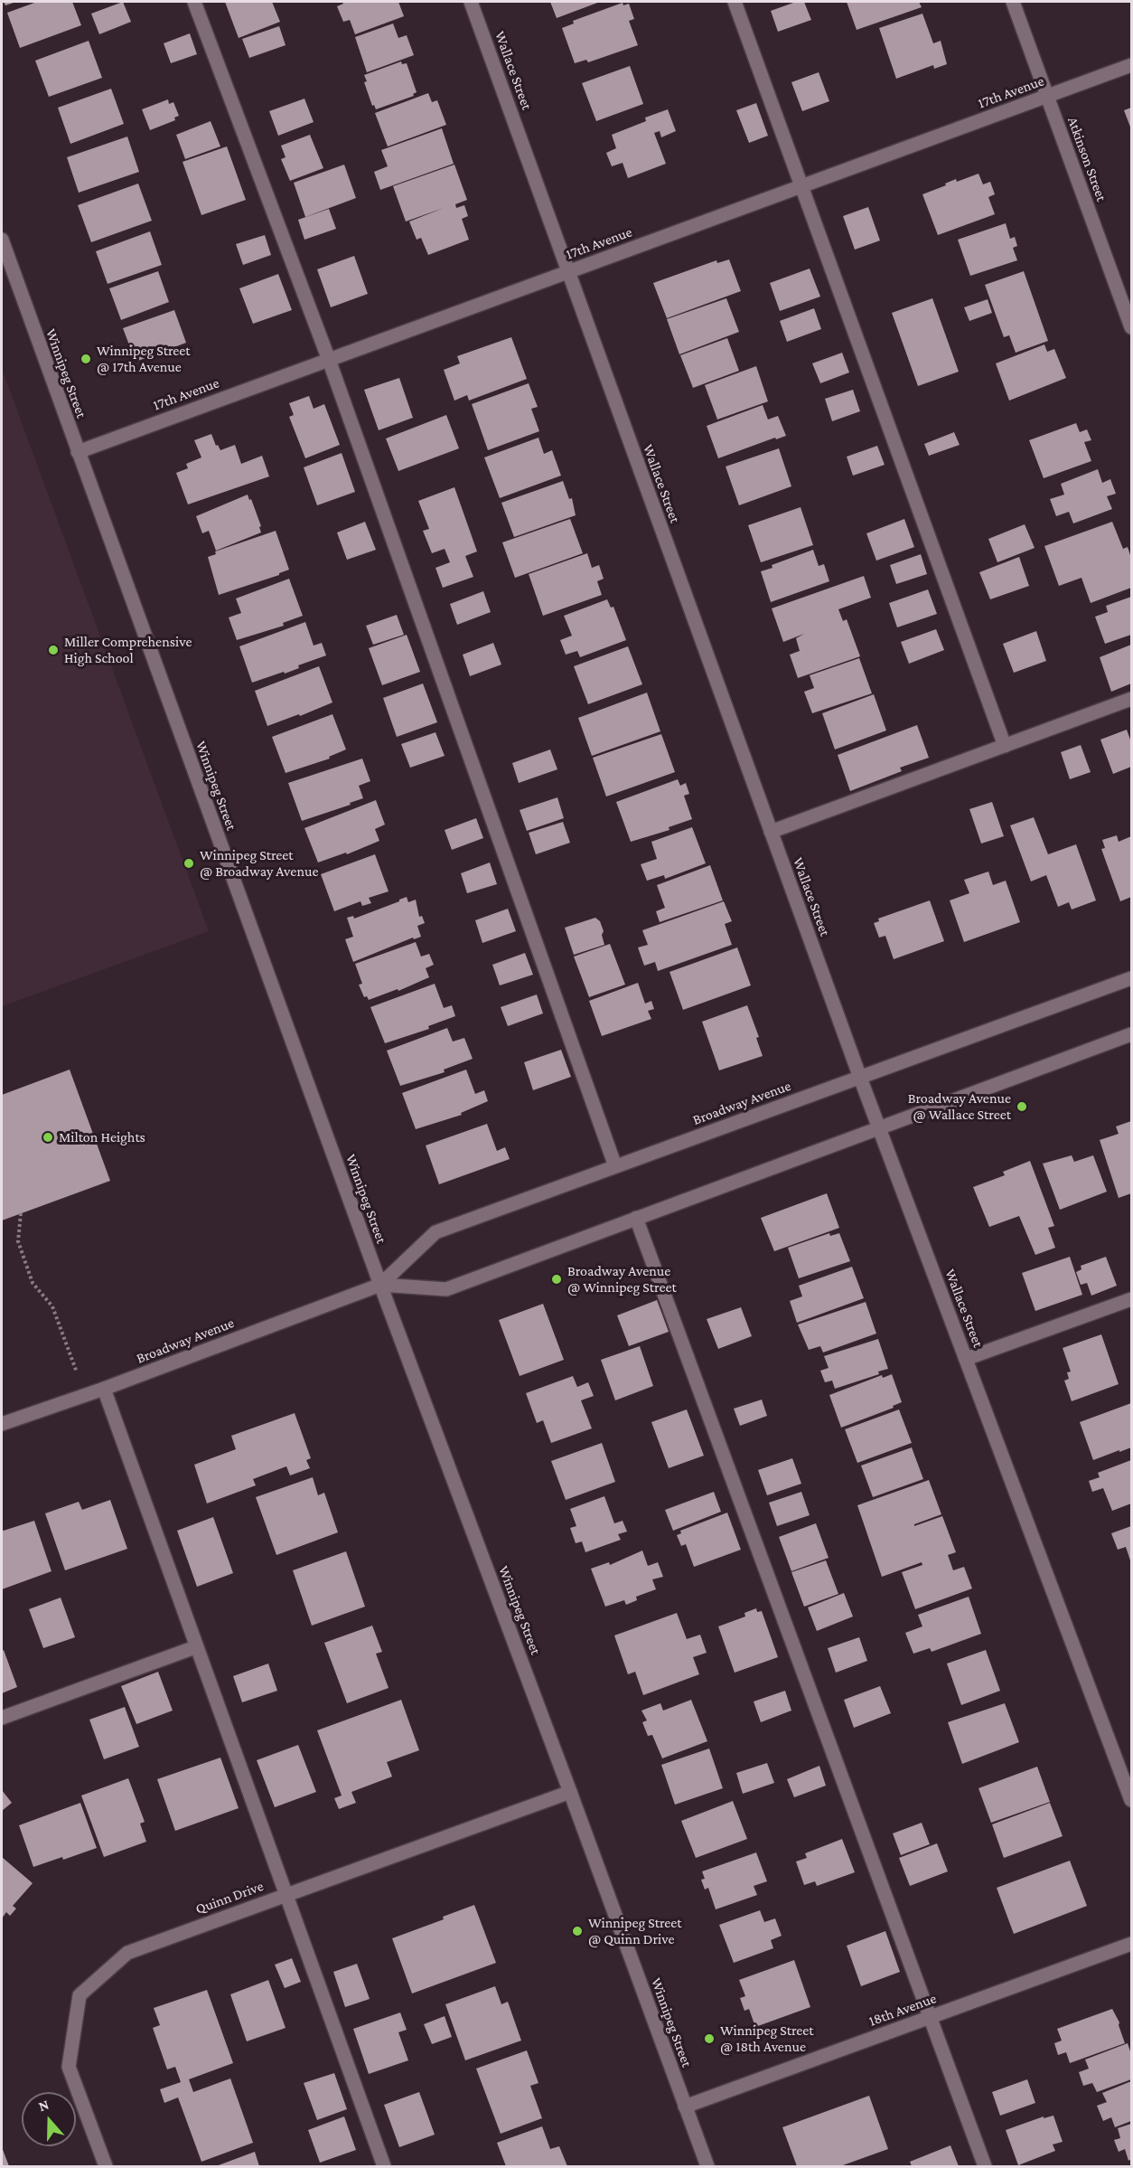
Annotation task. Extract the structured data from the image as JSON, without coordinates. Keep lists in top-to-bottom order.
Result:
{
  "streets": {
    "street": [
      "Wallace Street",
      "17th Avenue",
      "Atkinson Street",
      "Winnipeg Street",
      "Broadway Avenue",
      "Quinn Drive",
      "18th Avenue"
    ]
  },
  "crossings": [
    ["Wallace Street", "17th Avenue"],
    ["Wallace Street", "Broadway Avenue"],
    ["17th Avenue", "Atkinson Street"],
    ["17th Avenue", "Winnipeg Street"],
    ["Winnipeg Street", "Broadway Avenue"],
    ["Winnipeg Street", "Quinn Drive"],
    ["Winnipeg Street", "18th Avenue"]
  ],
  "places": [
    "Winnipeg Street @ 17th Avenue",
    "Miller Comprehensive High School",
    "Winnipeg Street @ Broadway Avenue",
    "Broadway Avenue @ Wallace Street",
    "Milton Heights",
    "Broadway Avenue @ Winnipeg Street",
    "Winnipeg Street @ Quinn Drive",
    "Winnipeg Street @ 18th Avenue"
  ],
  "north": "top"
}
